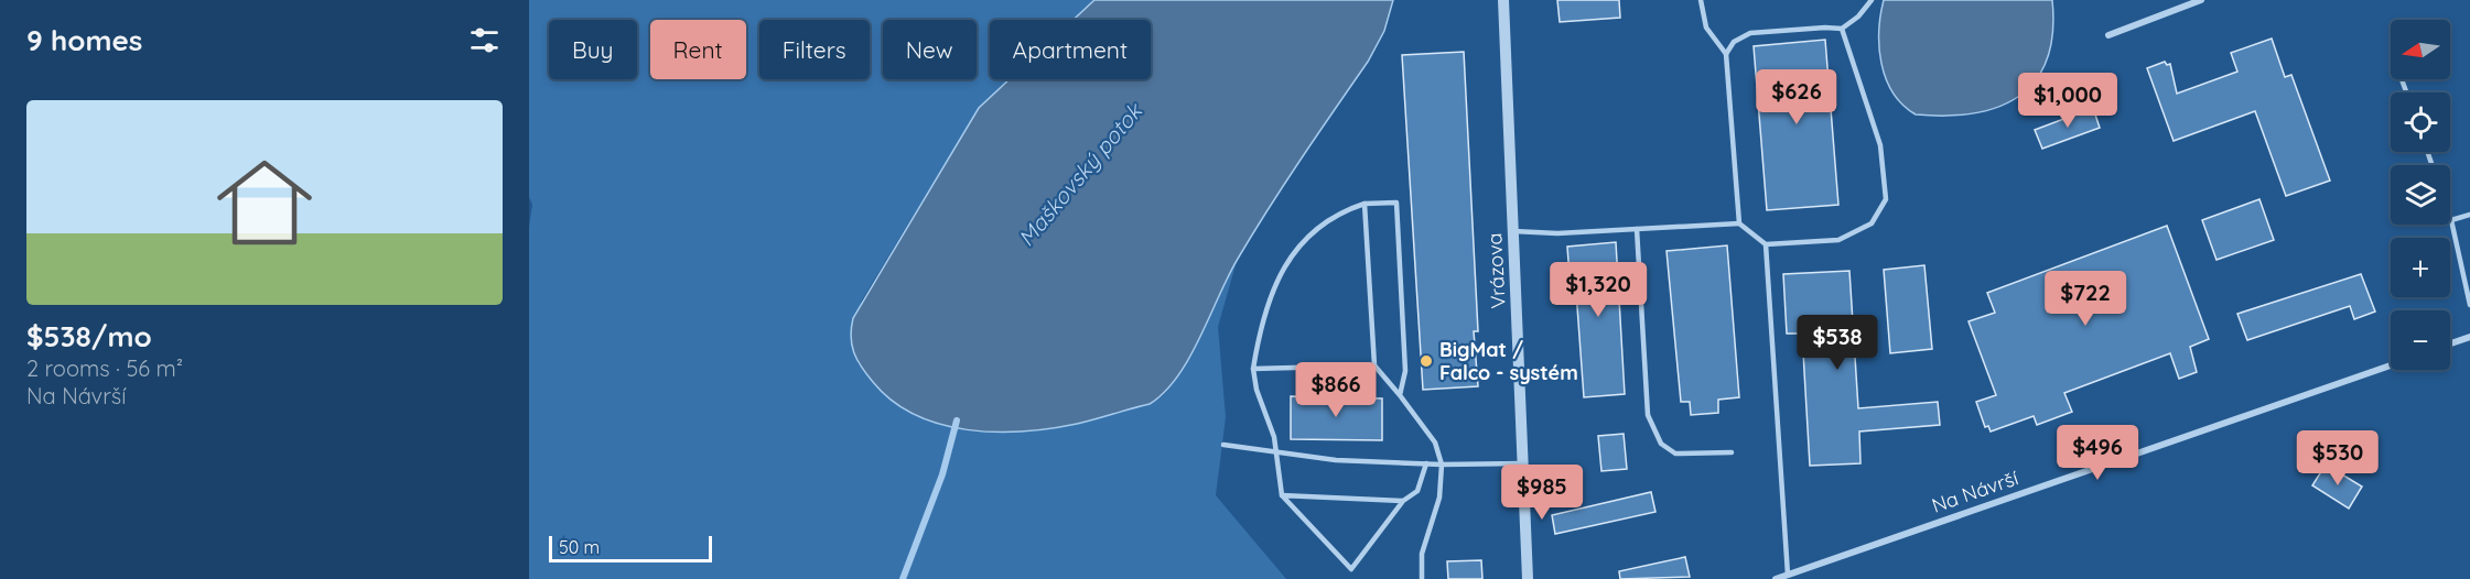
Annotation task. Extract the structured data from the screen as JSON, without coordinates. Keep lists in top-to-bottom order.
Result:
{
  "streets": {
    "street": ["Vrázova", "Na Návrší"]
  },
  "water": ["Maškovský potok"],
  "places": ["BigMat / Falco - systém"],
  "scale_bar": "50 m",
  "north": "left",
  "page": {
    "heading": "9 homes",
    "map_buttons": ["+", "−"],
    "chip": [
      "Buy",
      "Rent",
      "Filters",
      "New",
      "Apartment"
    ],
    "price": [
      "$626",
      "$1,000",
      "$1,320",
      "$722",
      "$538",
      "$866",
      "$496",
      "$530",
      "$985"
    ],
    "list": [
      {
        "name": "$538/mo",
        "note": "2 rooms · 56 m² · Na Návrší"
      }
    ],
    "scale": "50 m"
  }
}
